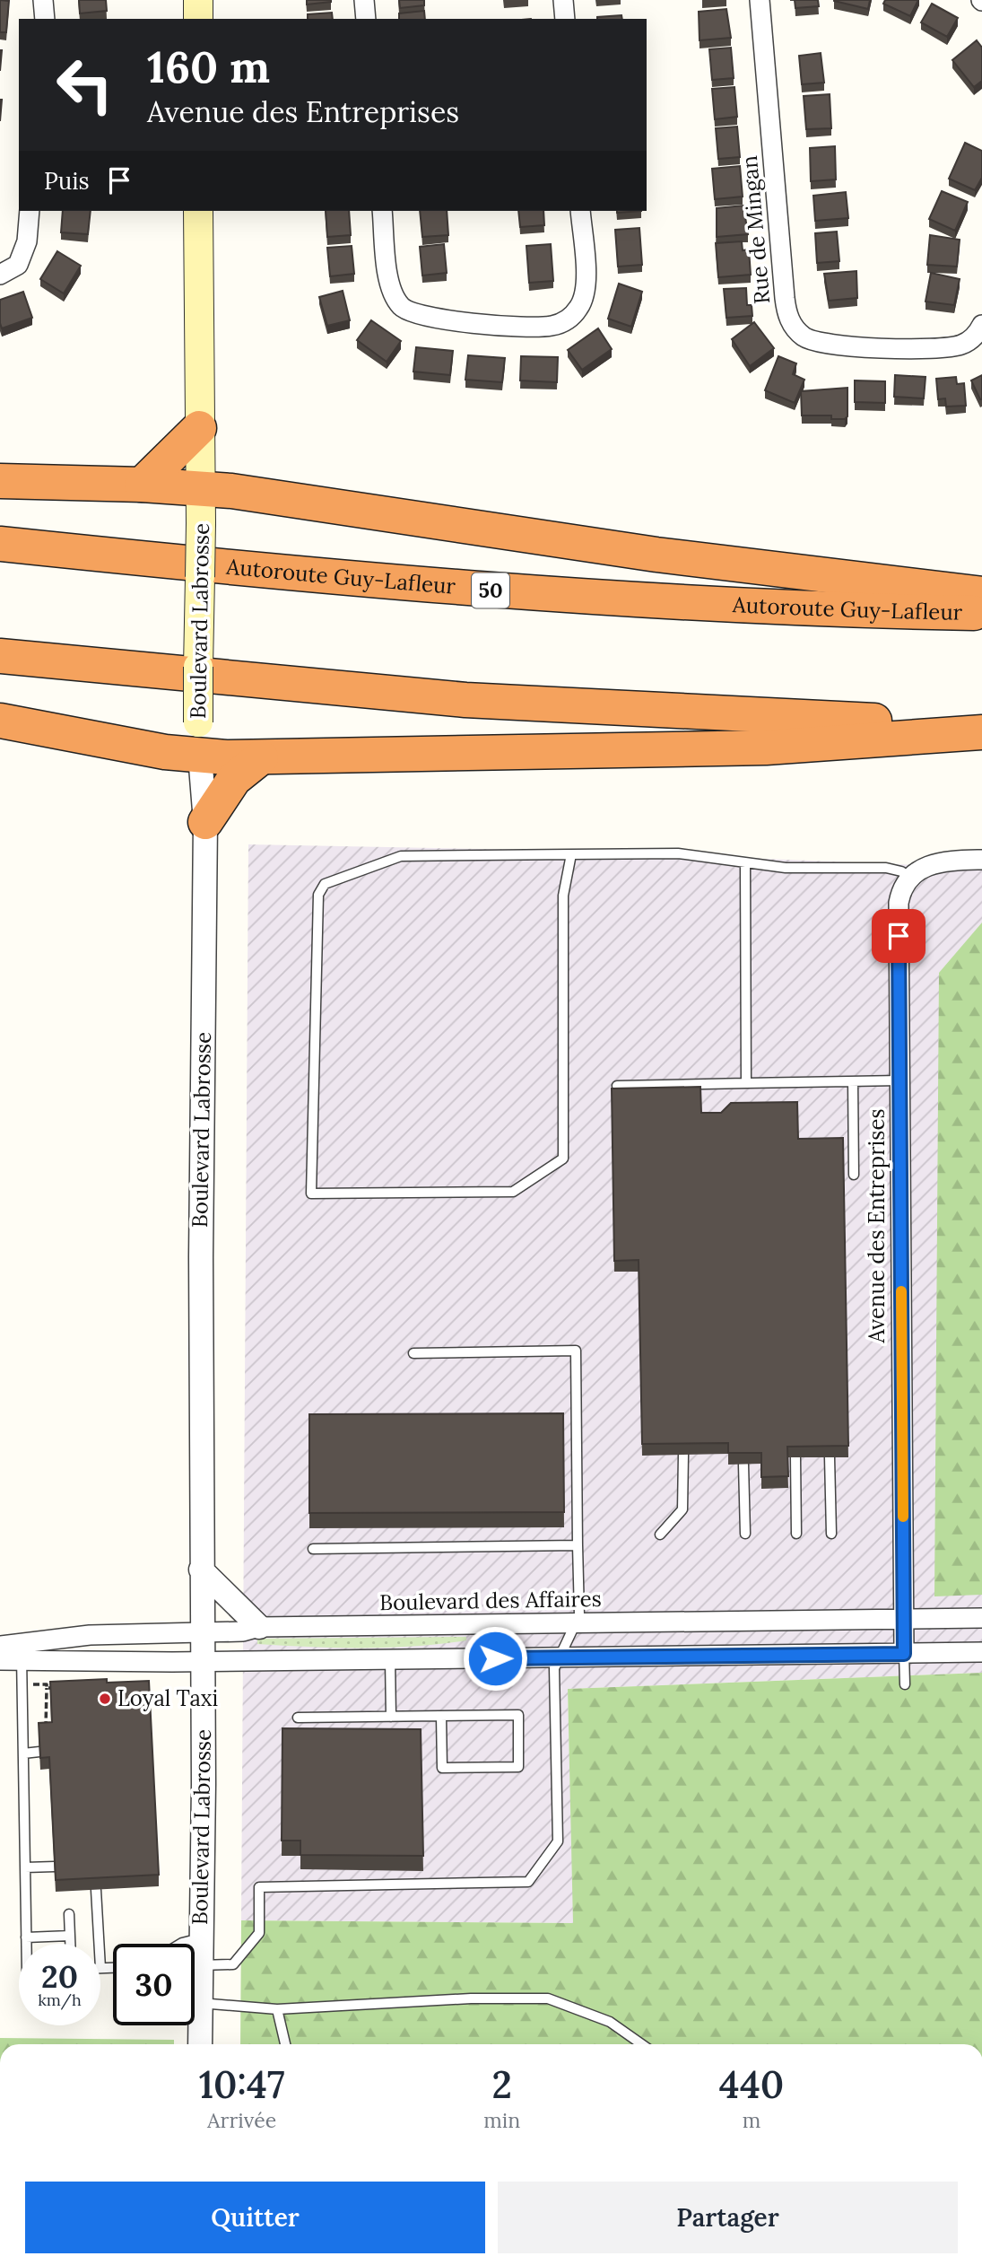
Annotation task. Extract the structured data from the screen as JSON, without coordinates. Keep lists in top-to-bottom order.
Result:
{
  "streets": {
    "highway": ["Autoroute Guy-Lafleur", "50"],
    "main road": ["Boulevard Labrosse"],
    "street": ["Rue de Mingan", "Avenue des Entreprises", "Boulevard des Affaires"]
  },
  "crossings": [
    ["Boulevard Labrosse", "Boulevard des Affaires"],
    ["Avenue des Entreprises", "Boulevard des Affaires"]
  ],
  "places": ["Loyal Taxi"],
  "page": {
    "turn": ["160 m", "Avenue des Entreprises"],
    "then": "Puis",
    "speed": "20 km/h",
    "limit": "30",
    "eta": [
      "10:47",
      "Arrivée",
      "2",
      "min",
      "440",
      "m"
    ],
    "buttons": ["Quitter", "Partager"]
  }
}
